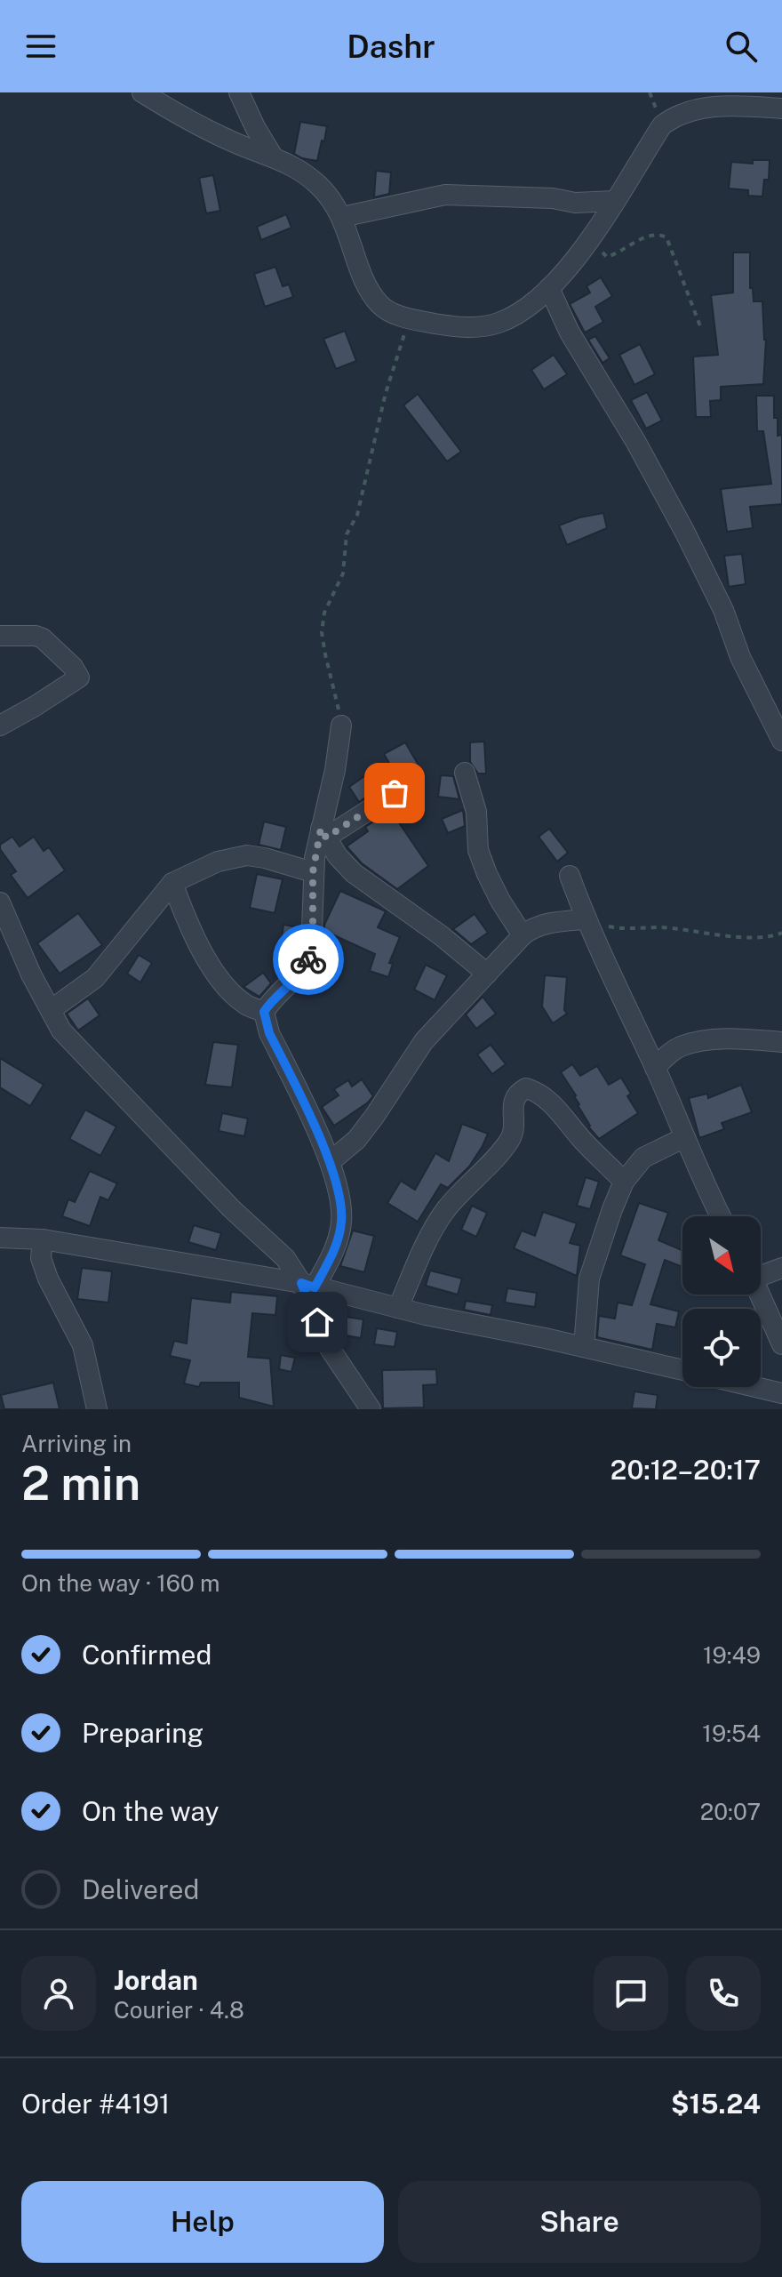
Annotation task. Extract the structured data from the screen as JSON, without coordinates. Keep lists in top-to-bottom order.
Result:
{
  "north": "bottom right",
  "page": {
    "header": "Dashr",
    "heading": ["2 min", "Arriving in", "20:12–20:17"],
    "panel": [
      "Jordan",
      "Courier · 4.8",
      "Order #4191",
      "$15.24"
    ],
    "bar": "On the way · 160 m",
    "list": [
      ["Confirmed", "19:49"],
      ["Preparing", "19:54"],
      ["On the way", "20:07"],
      "Delivered"
    ],
    "buttons": ["Help", "Share"]
  }
}
